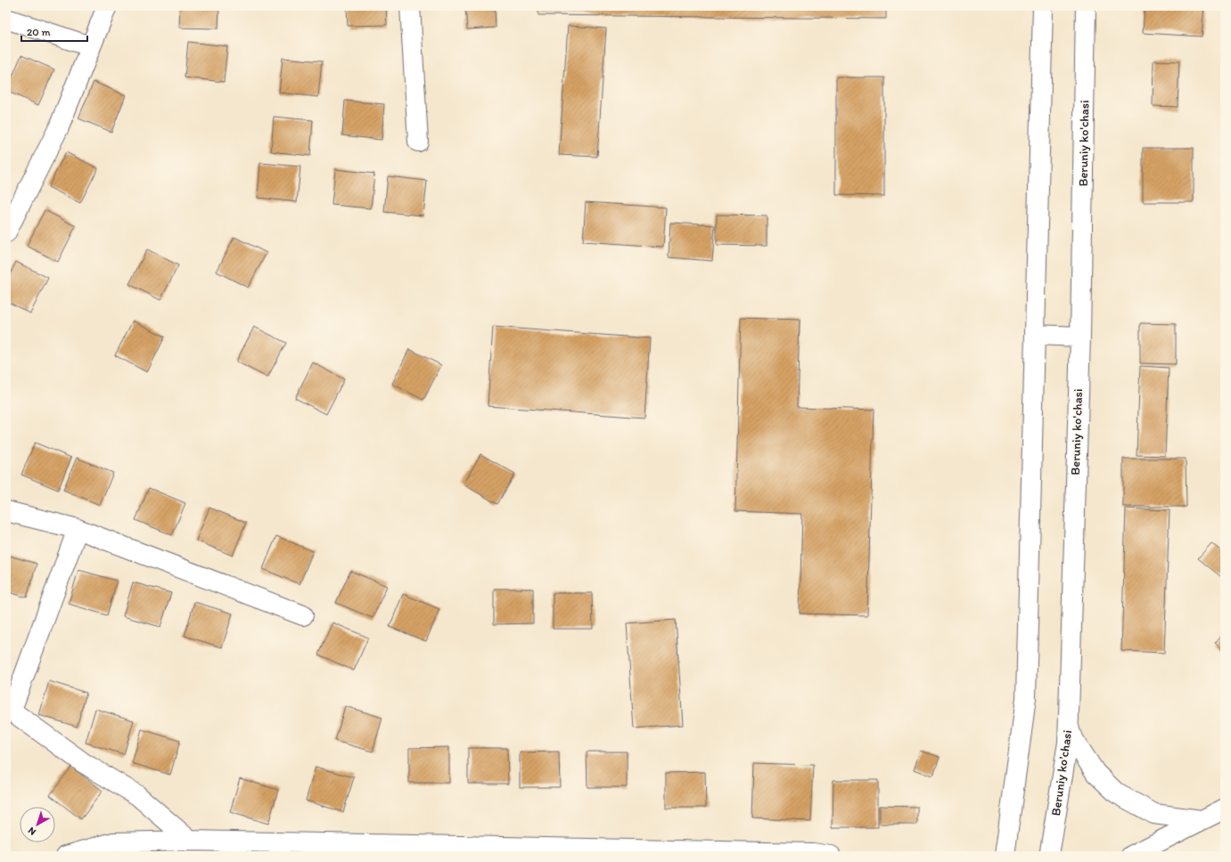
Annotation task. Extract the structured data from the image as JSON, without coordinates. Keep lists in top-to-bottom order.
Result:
{
  "streets": {
    "street": ["Beruniy ko'chasi"]
  },
  "scale_bar": "20 m",
  "north": "bottom left"
}
